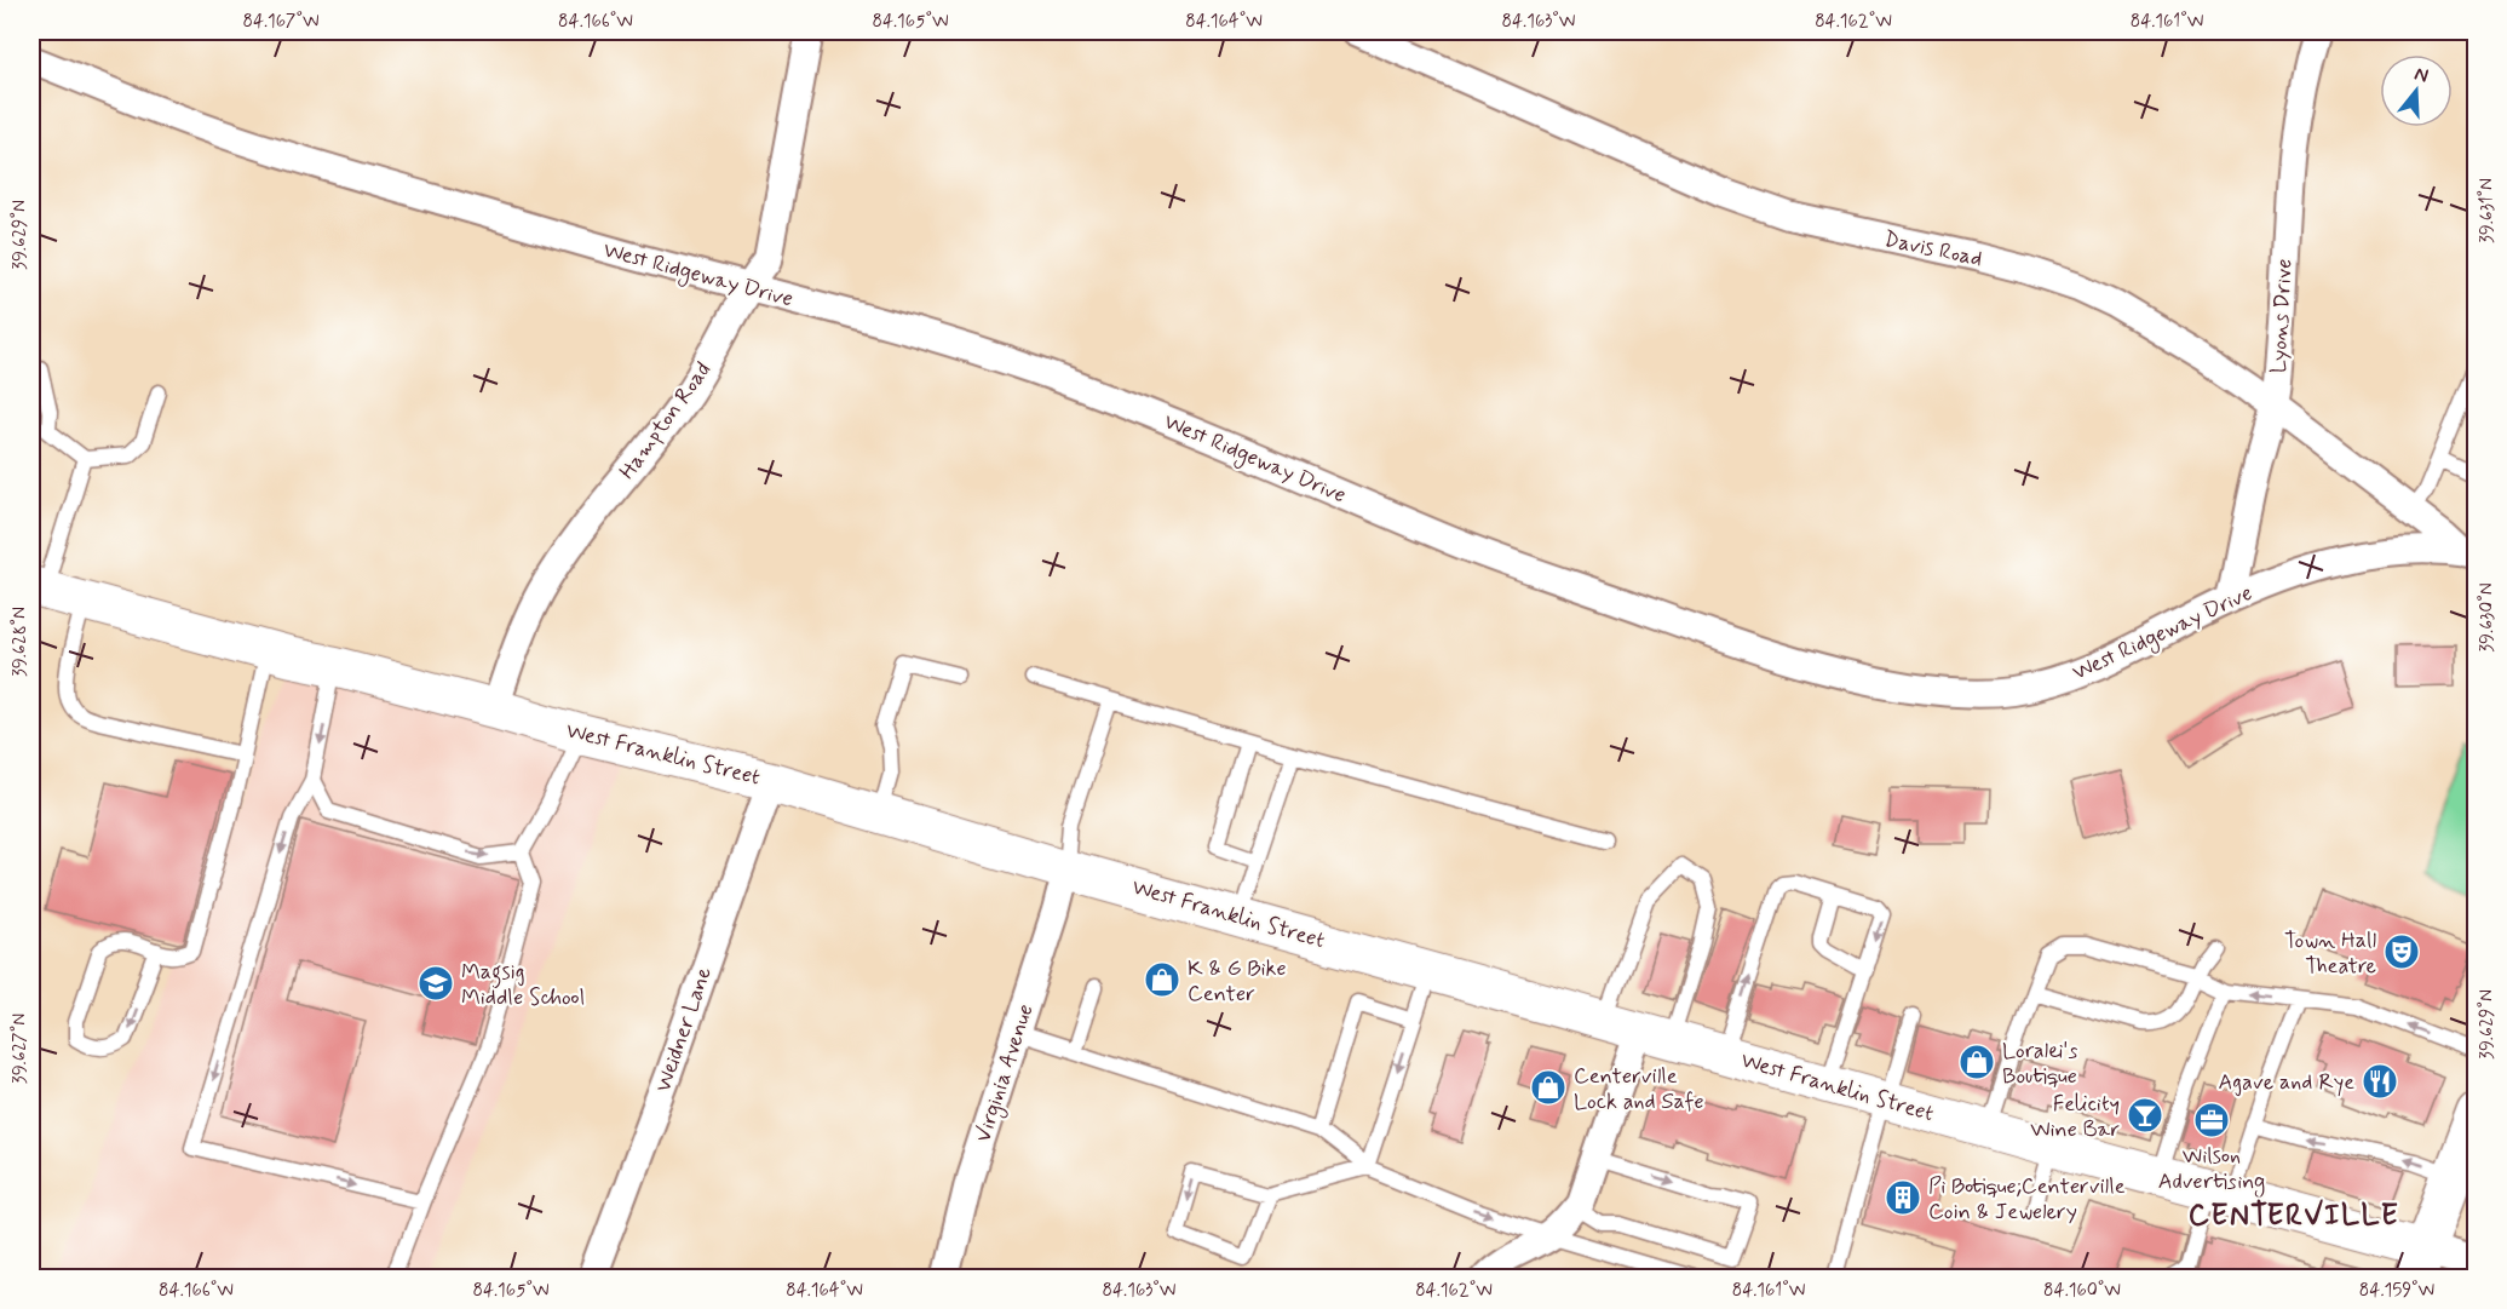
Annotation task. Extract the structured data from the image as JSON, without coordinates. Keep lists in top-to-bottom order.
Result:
{
  "streets": {
    "main road": ["West Franklin Street"],
    "street": [
      "Davis Road",
      "West Ridgeway Drive",
      "Lyons Drive",
      "Hampton Road",
      "Weidner Lane",
      "Virginia Avenue"
    ]
  },
  "crossings": [
    ["Davis Road", "West Ridgeway Drive"],
    ["Davis Road", "Lyons Drive"],
    ["West Ridgeway Drive", "Lyons Drive"],
    ["West Ridgeway Drive", "Hampton Road"],
    ["Hampton Road", "West Franklin Street"],
    ["West Franklin Street", "Weidner Lane"],
    ["West Franklin Street", "Virginia Avenue"]
  ],
  "districts": ["CENTERVILLE"],
  "places": {
    "theatre": ["Town Hall Theatre"],
    "shop": ["K & G Bike Center", "Loralei's Boutique", "Centerville Lock and Safe"],
    "school or university": ["Magsig Middle School"],
    "restaurant": ["Agave and Rye"],
    "bar": ["Felicity Wine Bar"],
    "office": ["Wilson Advertising"],
    "building": ["Pi Botique;Centerville Coin & Jewelery"]
  },
  "north": "top",
  "coordinates": [
    "84.167°W",
    "84.166°W",
    "84.165°W",
    "84.164°W",
    "84.163°W",
    "84.162°W",
    "84.161°W",
    "39.631°N",
    "39.629°N",
    "39.630°N",
    "39.628°N",
    "39.627°N",
    "84.160°W",
    "84.159°W"
  ]
}
